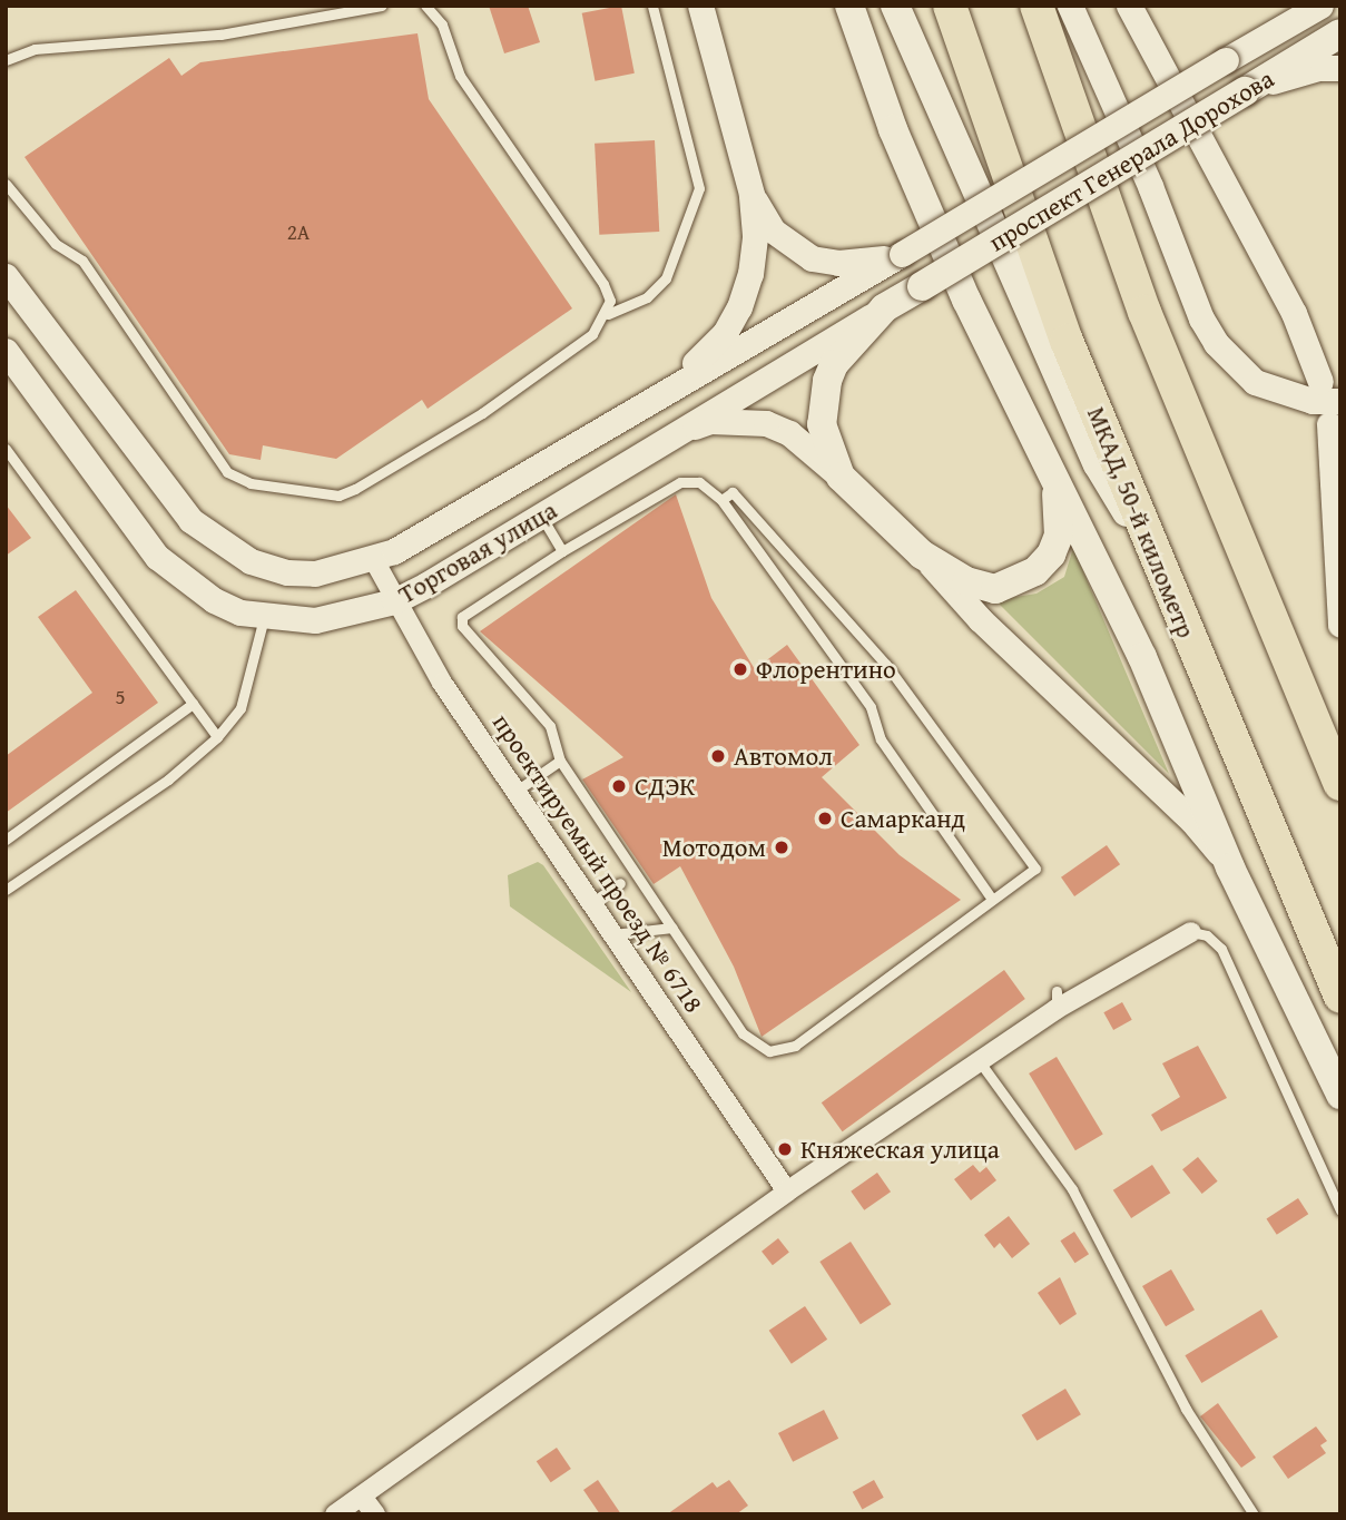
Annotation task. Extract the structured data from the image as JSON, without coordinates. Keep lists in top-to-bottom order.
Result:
{
  "streets": {
    "highway": ["МКАД, 50-й километр"],
    "main road": ["проспект Генерала Дорохова", "Торговая улица"],
    "street": ["проектируемый проезд № 6718"]
  },
  "crossings": [
    ["проспект Генерала Дорохова", "Торговая улица"],
    ["Торговая улица", "проектируемый проезд № 6718"]
  ],
  "places": [
    "Флорентино",
    "Автомол",
    "СДЭК",
    "Самарканд",
    "Мотодом",
    "Княжеская улица"
  ],
  "house_numbers": ["2А", "5"]
}
